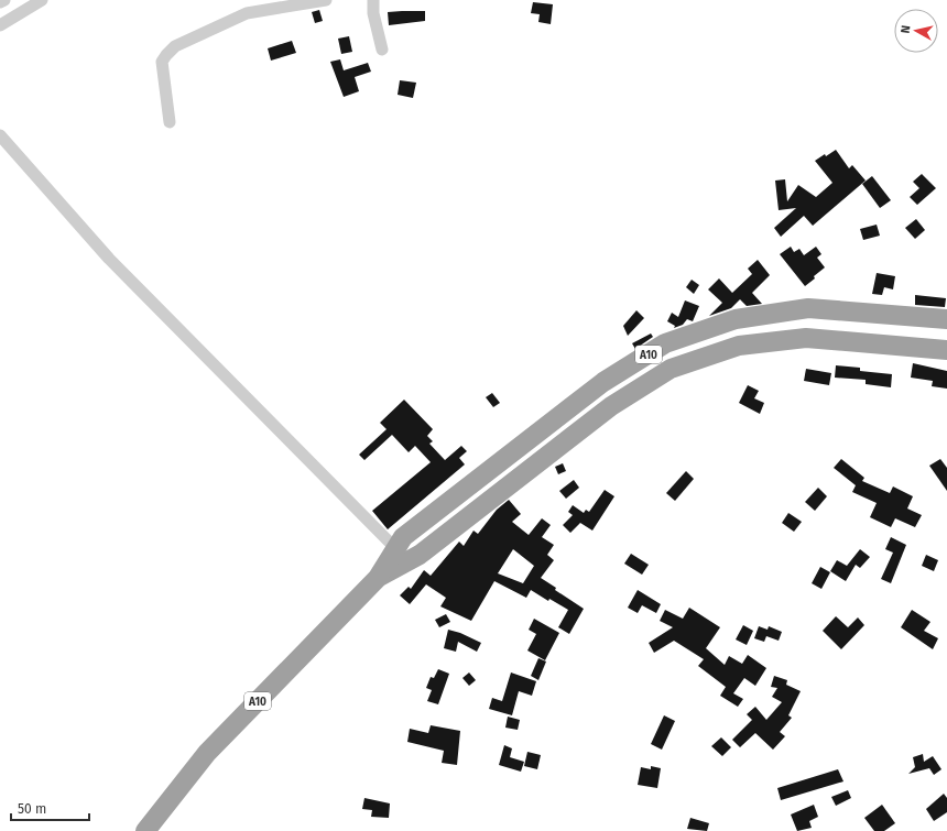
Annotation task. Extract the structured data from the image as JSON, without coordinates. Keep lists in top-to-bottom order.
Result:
{
  "streets": {
    "highway": ["A10"]
  },
  "scale_bar": "50 m",
  "north": "left"
}
